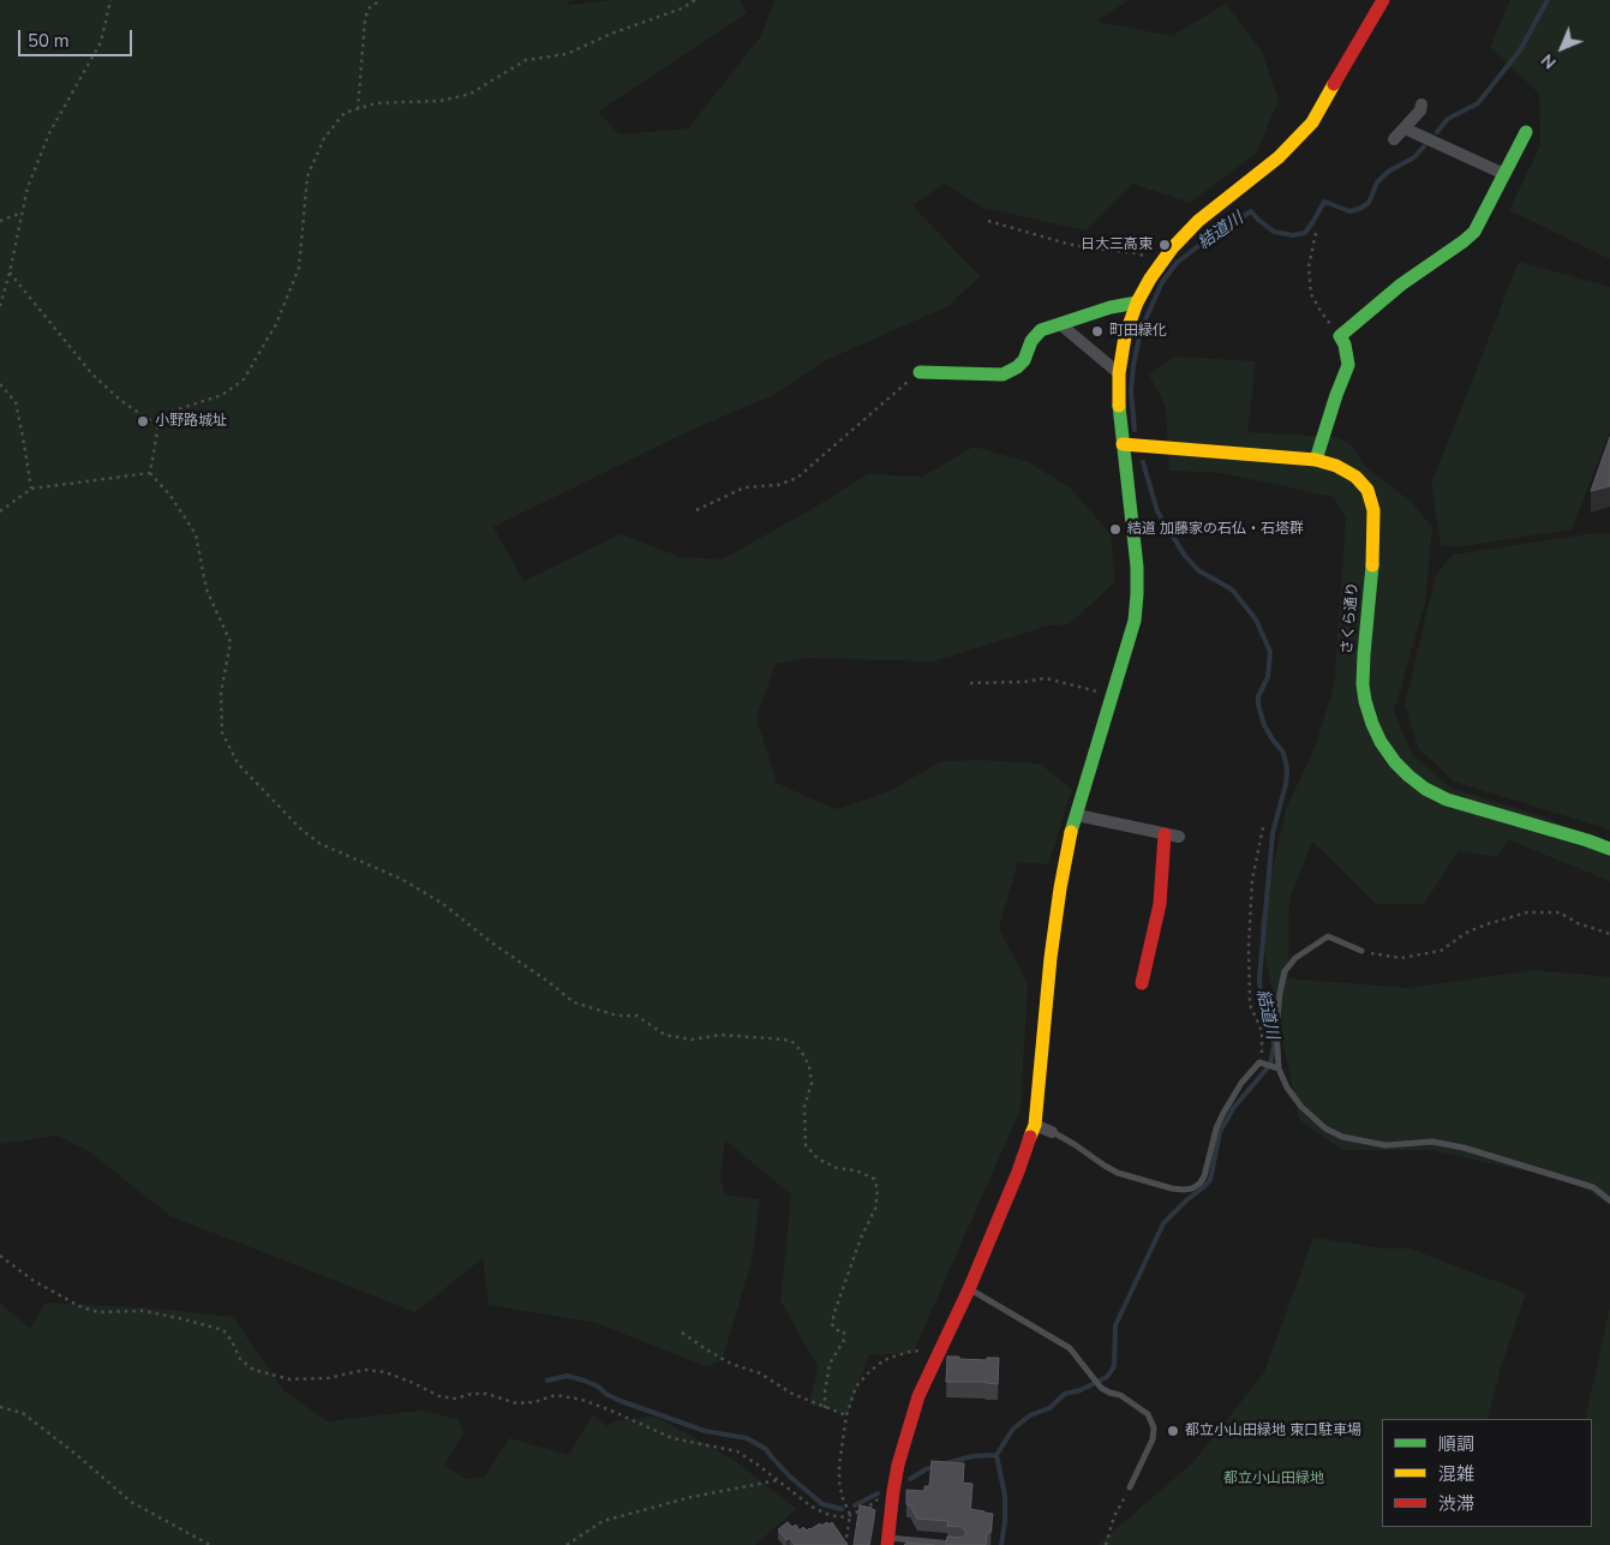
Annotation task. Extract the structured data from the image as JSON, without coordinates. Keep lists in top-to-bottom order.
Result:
{
  "streets": {
    "street": ["さくら通り"]
  },
  "water": ["結道川"],
  "parks": ["都立小山田緑地"],
  "places": [
    "日大三高東",
    "町田緑化",
    "小野路城址",
    "結道 加藤家の石仏・石塔群",
    "都立小山田緑地 東口駐車場"
  ],
  "legend": ["順調", "混雑", "渋滞"],
  "scale_bar": "50 m",
  "north": "bottom left"
}
